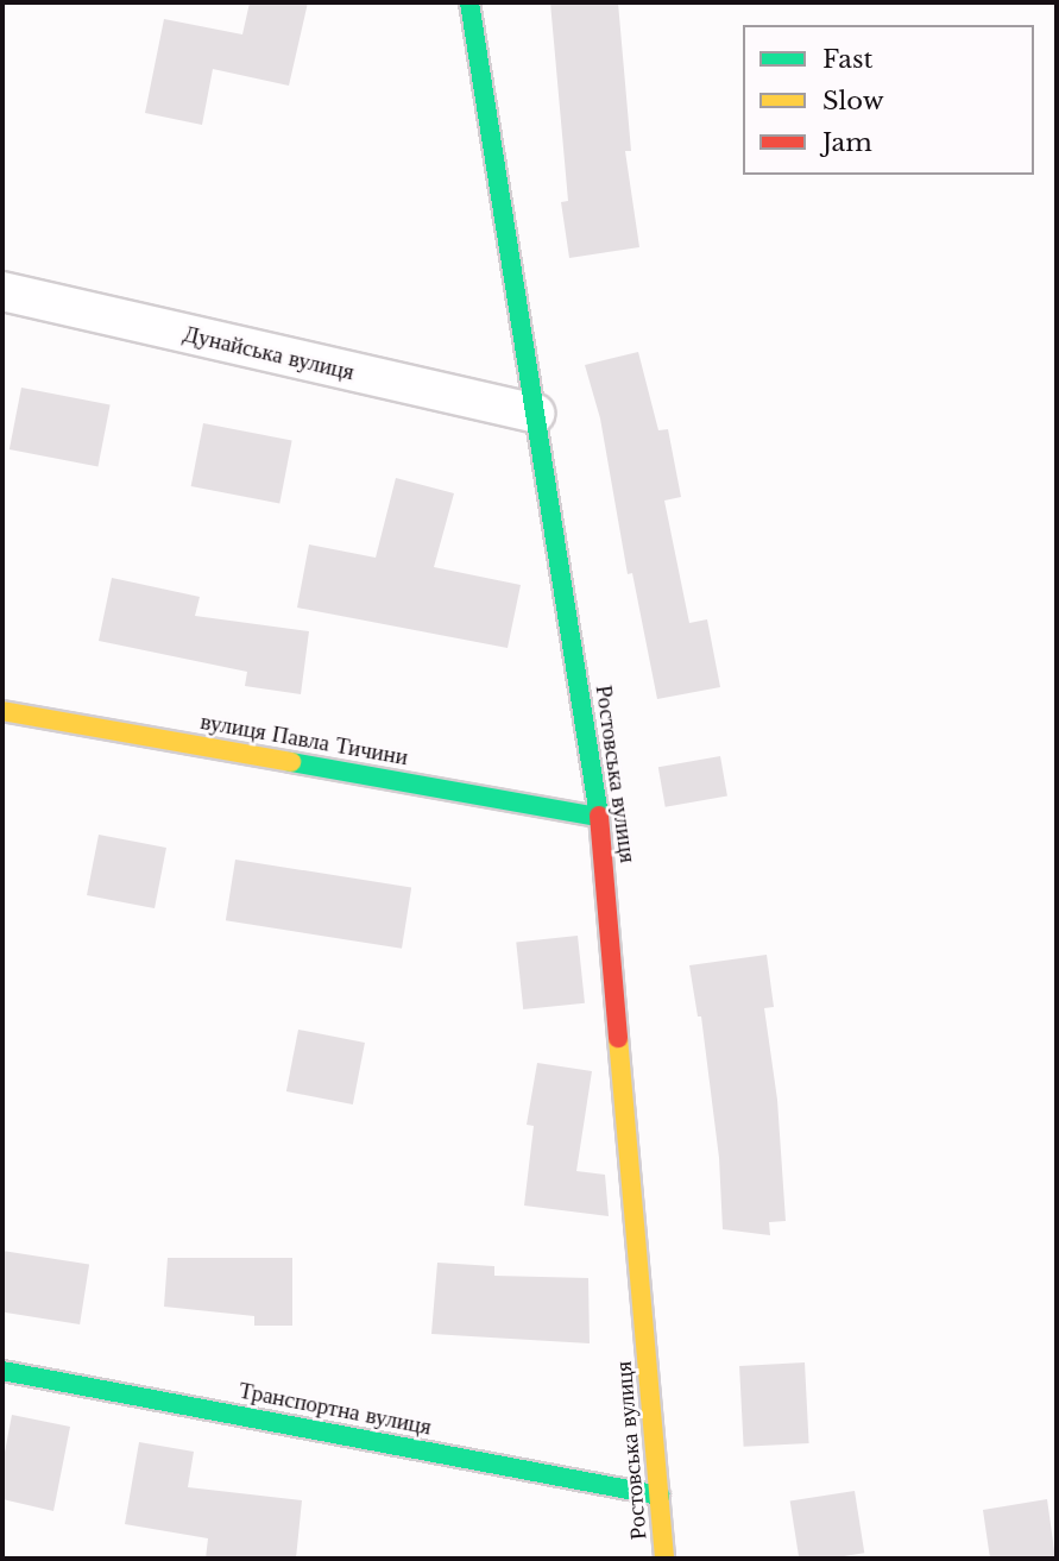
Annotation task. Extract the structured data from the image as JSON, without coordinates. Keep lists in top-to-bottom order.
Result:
{
  "streets": {
    "street": [
      "Дунайська вулиця",
      "вулиця Павла Тичини",
      "Ростовська вулиця",
      "Транспортна вулиця"
    ]
  },
  "crossings": [
    ["Дунайська вулиця", "Ростовська вулиця"],
    ["вулиця Павла Тичини", "Ростовська вулиця"],
    ["Ростовська вулиця", "Транспортна вулиця"]
  ],
  "legend": ["Fast", "Slow", "Jam"]
}
